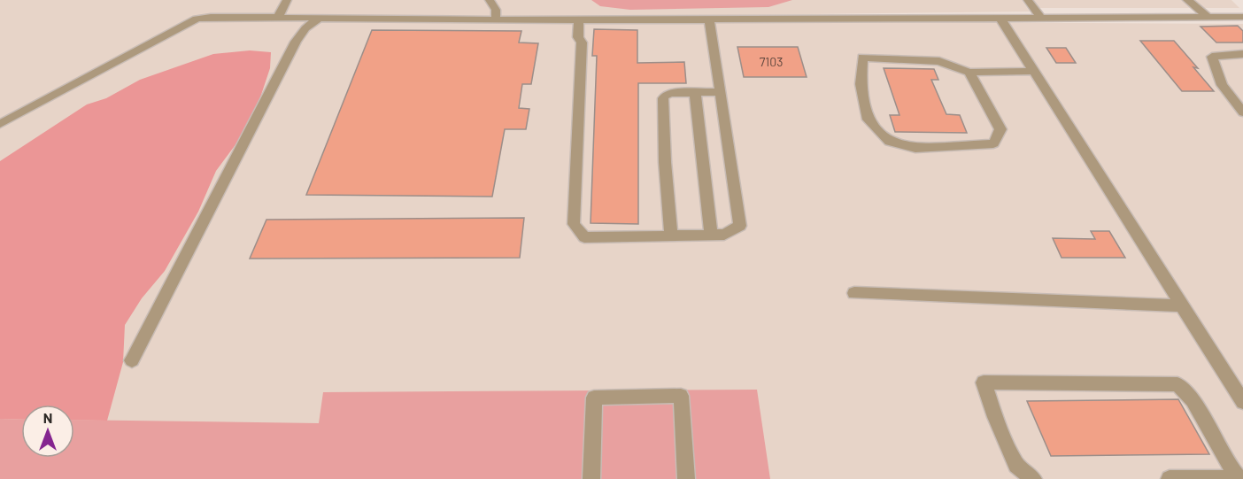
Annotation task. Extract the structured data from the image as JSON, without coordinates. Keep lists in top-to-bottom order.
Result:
{
  "house_numbers": ["7103"],
  "north": "top"
}
